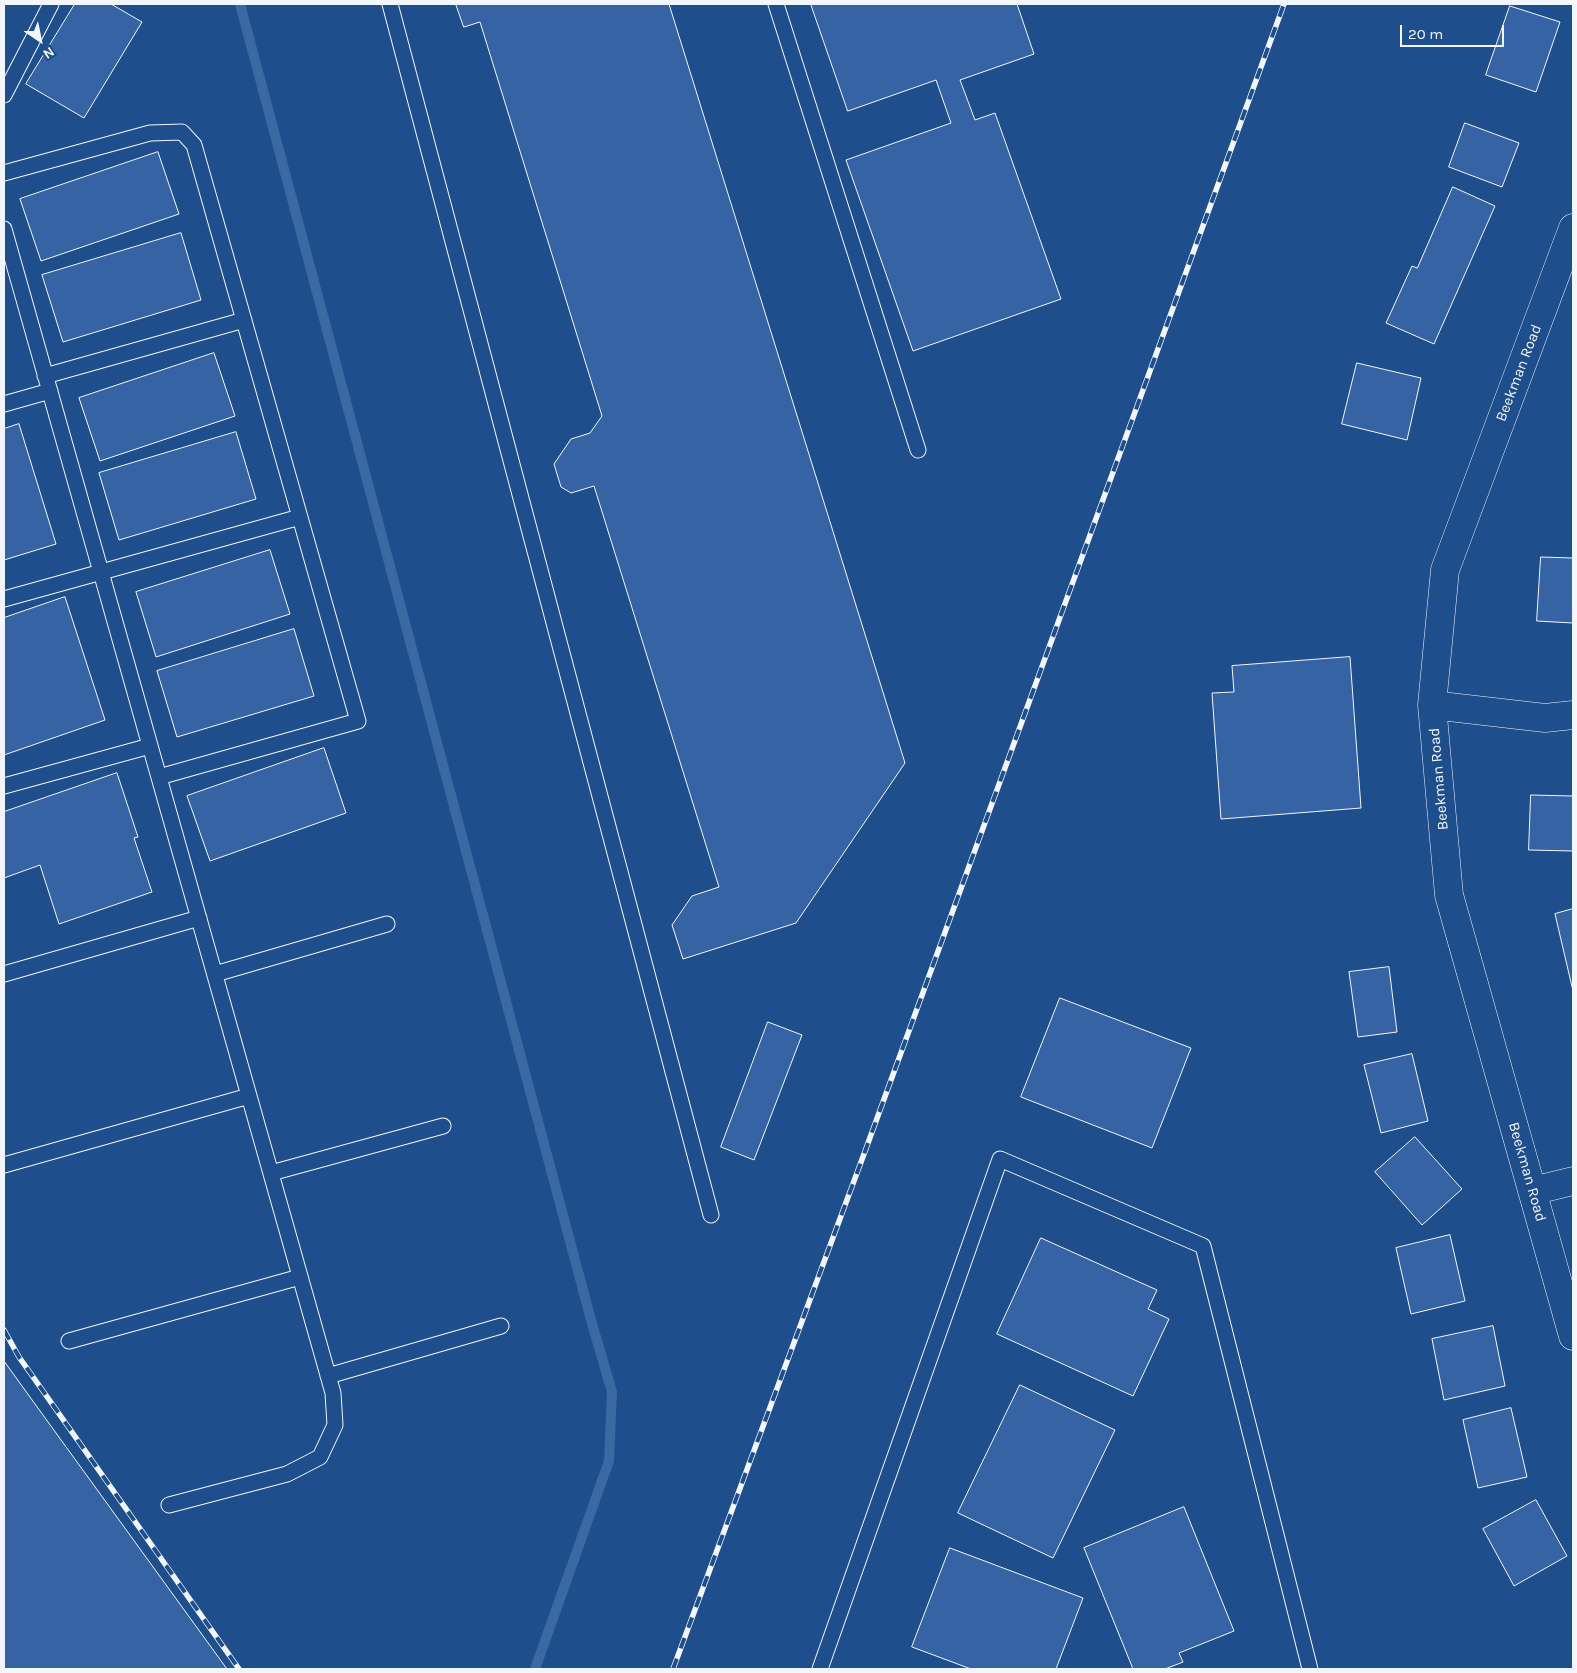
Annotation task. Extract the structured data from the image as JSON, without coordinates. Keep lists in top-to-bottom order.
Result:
{
  "streets": {
    "street": ["Beekman Road"]
  },
  "scale_bar": "20 m",
  "north": "bottom right"
}
